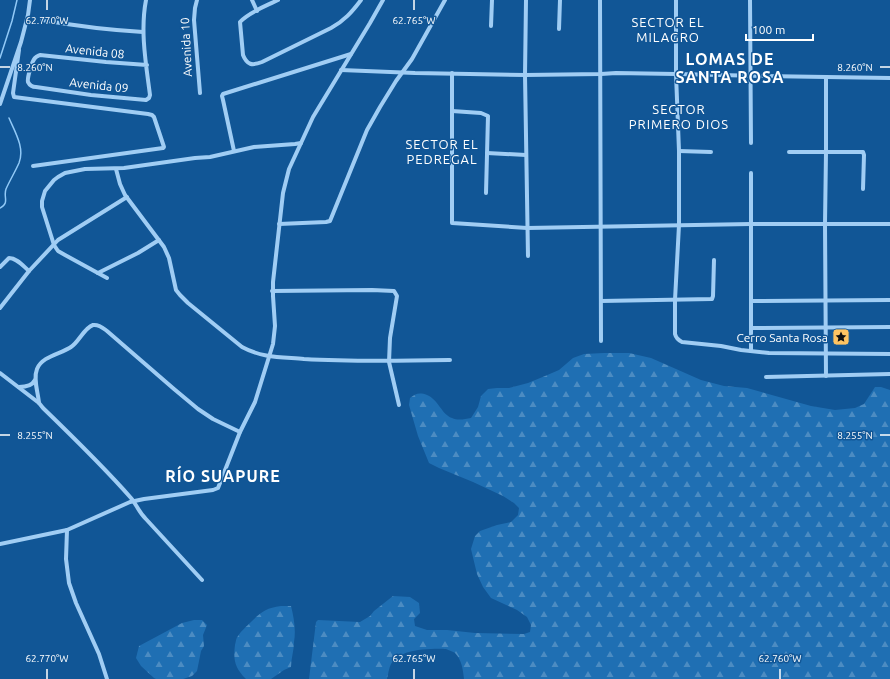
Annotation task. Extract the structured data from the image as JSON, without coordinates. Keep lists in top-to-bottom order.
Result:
{
  "streets": {
    "street": ["Avenida 10", "Avenida 08", "Avenida 09"]
  },
  "crossings": [
    ["Avenida 08", "Avenida 09"]
  ],
  "districts": [
    "SECTOR EL MILAGRO",
    "LOMAS DE SANTA ROSA",
    "SECTOR PRIMERO DIOS",
    "SECTOR EL PEDREGAL",
    "RÍO SUAPURE"
  ],
  "places": {
    "place": ["Cerro Santa Rosa"]
  },
  "scale_bar": "100 m",
  "coordinates": [
    "62.770°W",
    "62.765°W",
    "8.260°N",
    "8.255°N",
    "62.760°W"
  ]
}
